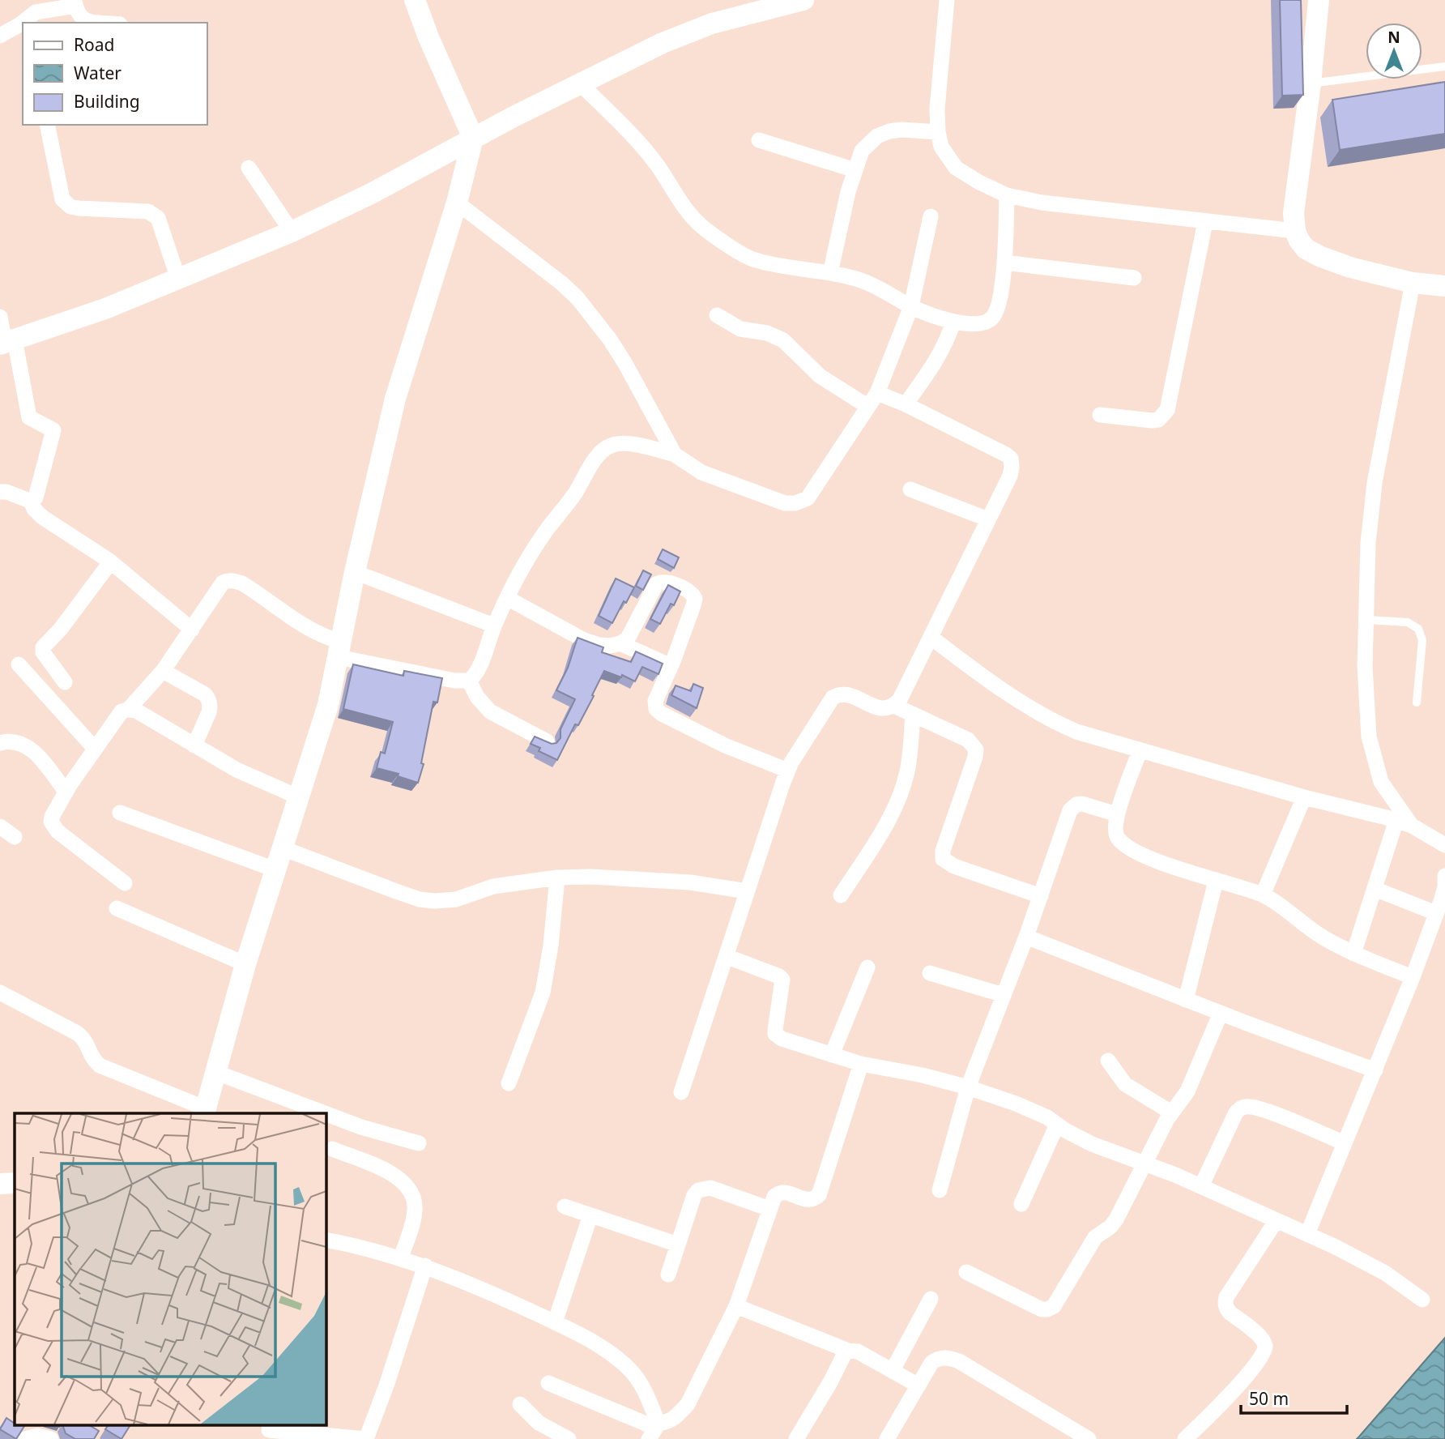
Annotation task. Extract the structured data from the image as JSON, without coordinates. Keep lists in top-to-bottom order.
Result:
{
  "legend": ["Road", "Water", "Building"],
  "scale_bar": "50 m",
  "north": "top"
}
